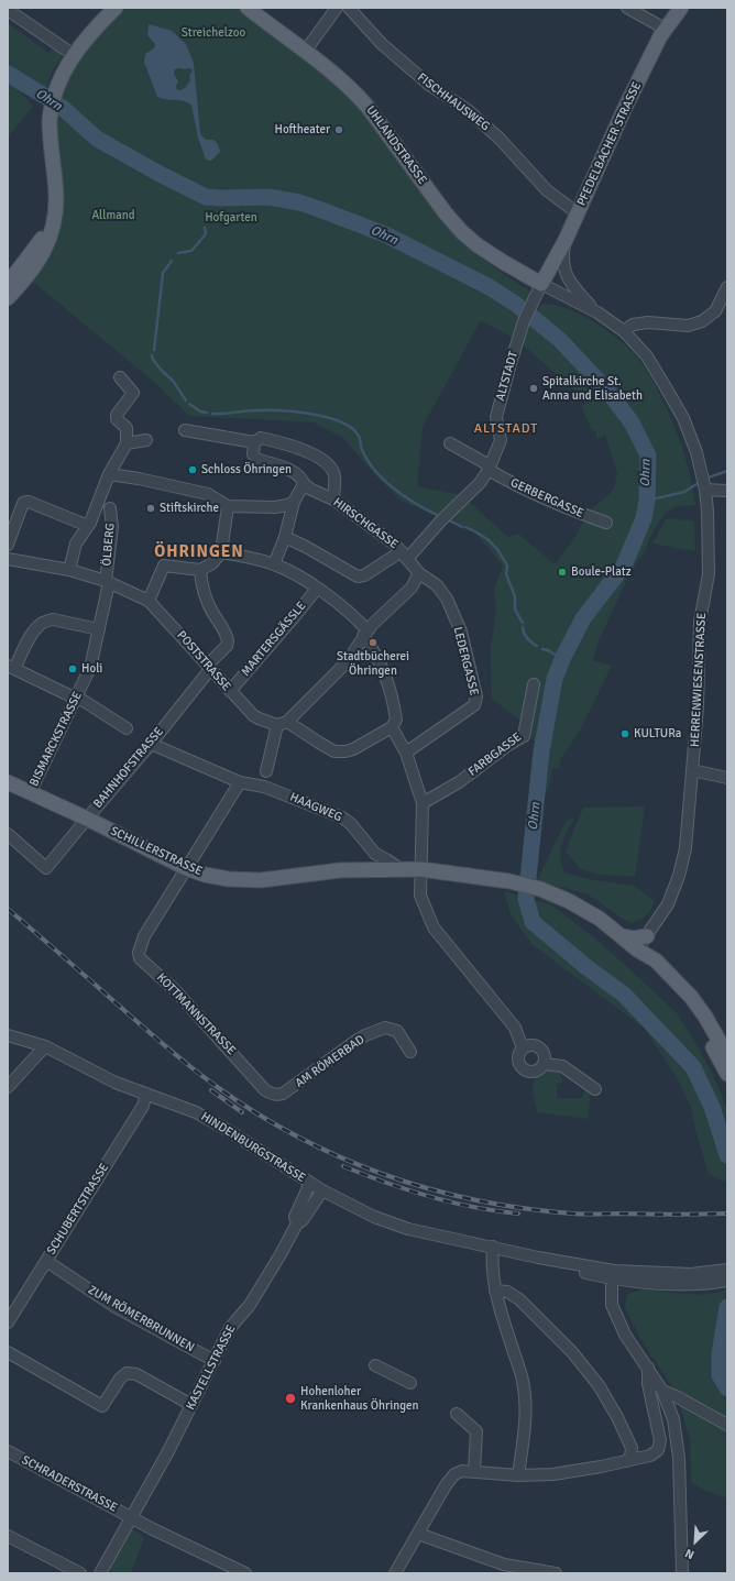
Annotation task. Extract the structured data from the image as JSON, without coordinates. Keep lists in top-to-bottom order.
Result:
{
  "streets": {
    "main road": ["PFEDELBACHER STRASSE", "UHLANDSTRASSE", "SCHILLERSTRASSE"],
    "street": [
      "FISCHHAUSWEG",
      "ALTSTADT",
      "GERBERGASSE",
      "HIRSCHGASSE",
      "ÖLBERG",
      "MARTERSGÄSSLE",
      "POSTSTRASSE",
      "LEDERGASSE",
      "HERRENWIESENSTRASSE",
      "BISMARCKSTRASSE",
      "FARBGASSE",
      "BAHNHOFSTRASSE",
      "HAAGWEG",
      "KOTTMANNSTRASSE",
      "AM RÖMERBAD",
      "HINDENBURGSTRASSE",
      "SCHUBERTSTRASSE",
      "ZUM RÖMERBRUNNEN",
      "KASTELLSTRASSE",
      "SCHRADERSTRASSE"
    ]
  },
  "crossings": [
    ["FISCHHAUSWEG", "PFEDELBACHER STRASSE"],
    ["PFEDELBACHER STRASSE", "UHLANDSTRASSE"],
    ["PFEDELBACHER STRASSE", "ALTSTADT"],
    ["PFEDELBACHER STRASSE", "HERRENWIESENSTRASSE"],
    ["UHLANDSTRASSE", "ALTSTADT"],
    ["UHLANDSTRASSE", "HERRENWIESENSTRASSE"],
    ["ALTSTADT", "GERBERGASSE"],
    ["ALTSTADT", "HIRSCHGASSE"],
    ["ALTSTADT", "HERRENWIESENSTRASSE"],
    ["HIRSCHGASSE", "LEDERGASSE"],
    ["ÖLBERG", "POSTSTRASSE"],
    ["ÖLBERG", "BISMARCKSTRASSE"],
    ["MARTERSGÄSSLE", "POSTSTRASSE"],
    ["POSTSTRASSE", "BISMARCKSTRASSE"],
    ["POSTSTRASSE", "BAHNHOFSTRASSE"],
    ["HERRENWIESENSTRASSE", "SCHILLERSTRASSE"],
    ["BISMARCKSTRASSE", "SCHILLERSTRASSE"],
    ["BAHNHOFSTRASSE", "HAAGWEG"],
    ["BAHNHOFSTRASSE", "SCHILLERSTRASSE"],
    ["HAAGWEG", "SCHILLERSTRASSE"],
    ["SCHILLERSTRASSE", "KOTTMANNSTRASSE"],
    ["KOTTMANNSTRASSE", "AM RÖMERBAD"],
    ["HINDENBURGSTRASSE", "SCHUBERTSTRASSE"],
    ["HINDENBURGSTRASSE", "KASTELLSTRASSE"],
    ["SCHUBERTSTRASSE", "ZUM RÖMERBRUNNEN"],
    ["ZUM RÖMERBRUNNEN", "KASTELLSTRASSE"],
    ["KASTELLSTRASSE", "SCHRADERSTRASSE"]
  ],
  "districts": ["ALTSTADT", "ÖHRINGEN"],
  "water": ["Ohrn"],
  "parks": ["Streichelzoo", "Allmand", "Hofgarten"],
  "places": [
    "Hoftheater",
    "Spitalkirche St. Anna und Elisabeth",
    "Schloss Öhringen",
    "Stiftskirche",
    "Boule-Platz",
    "Stadtbücherei Öhringen",
    "Holi",
    "KULTURa",
    "Hohenloher Krankenhaus Öhringen"
  ],
  "north": "bottom left"
}
